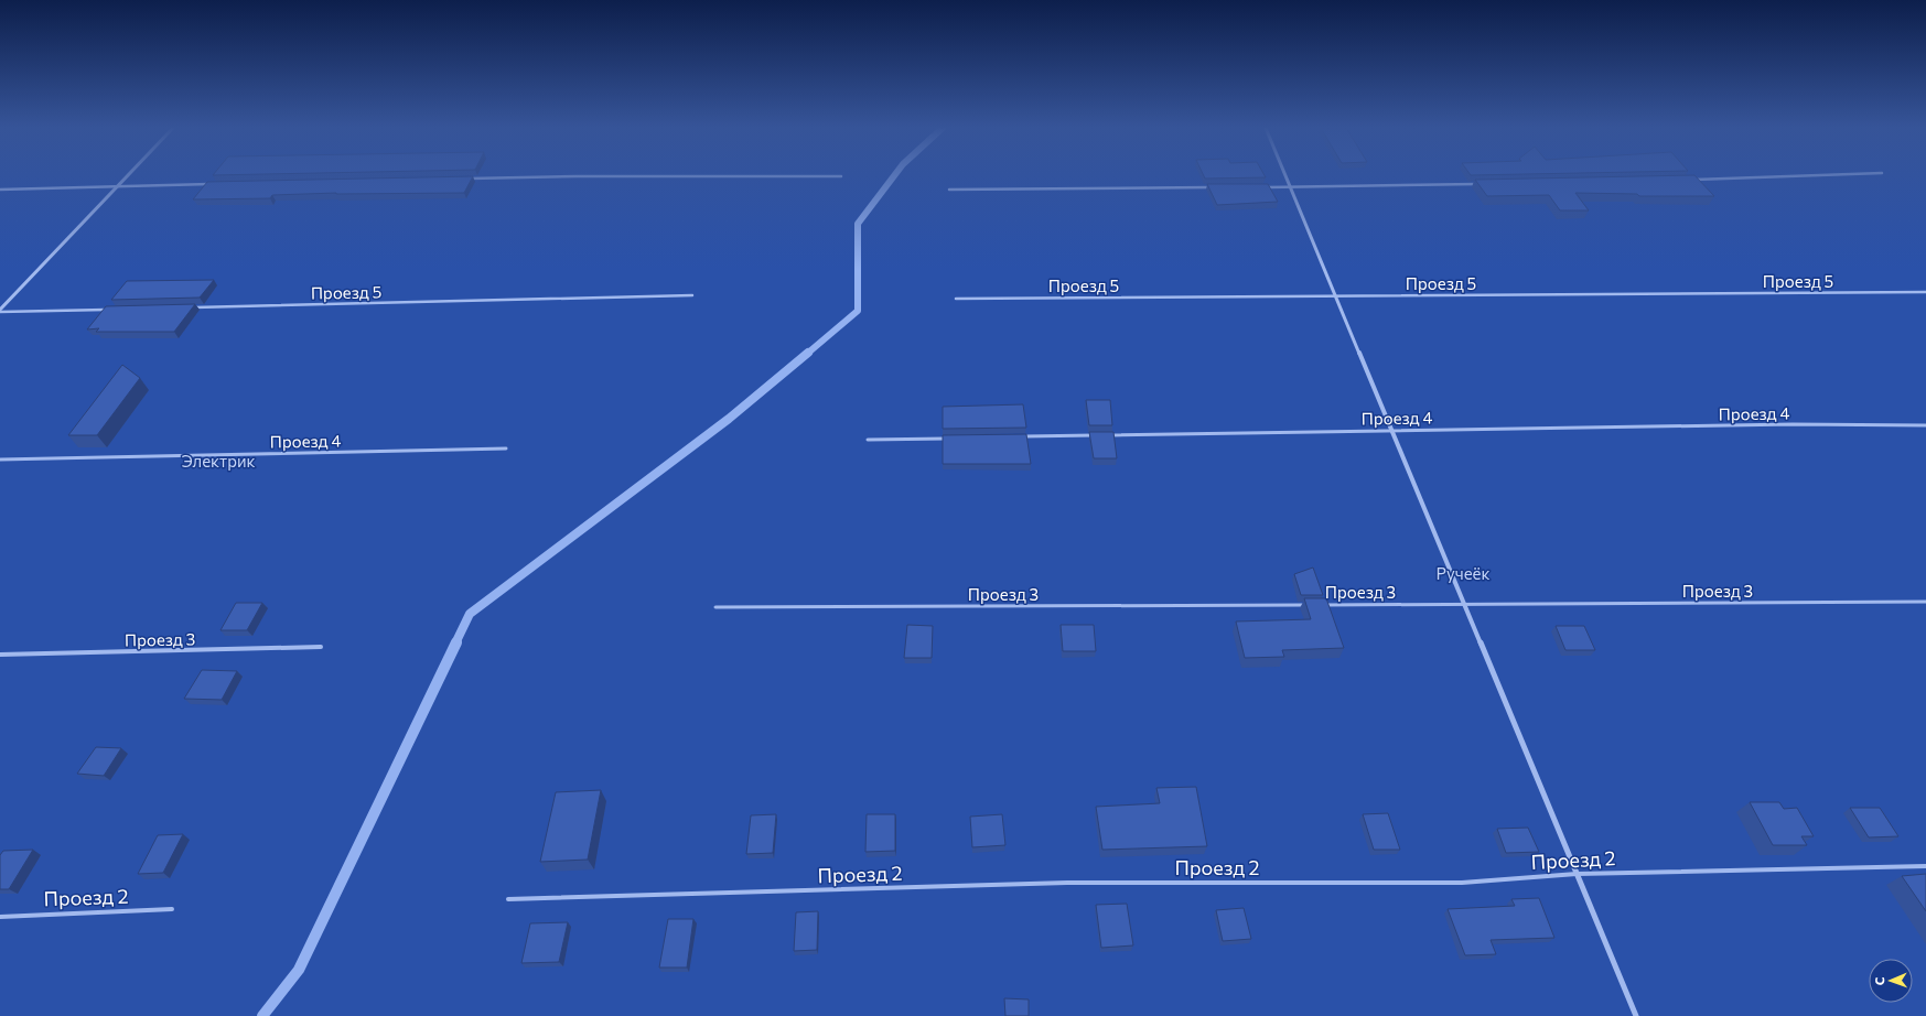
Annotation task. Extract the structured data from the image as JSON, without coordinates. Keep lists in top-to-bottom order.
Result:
{
  "streets": {
    "lane": [
      "Проезд 5",
      "Проезд 4",
      "Проезд 3",
      "Проезд 2"
    ]
  },
  "parks": ["Электрик", "Ручеёк"],
  "north": "left"
}
